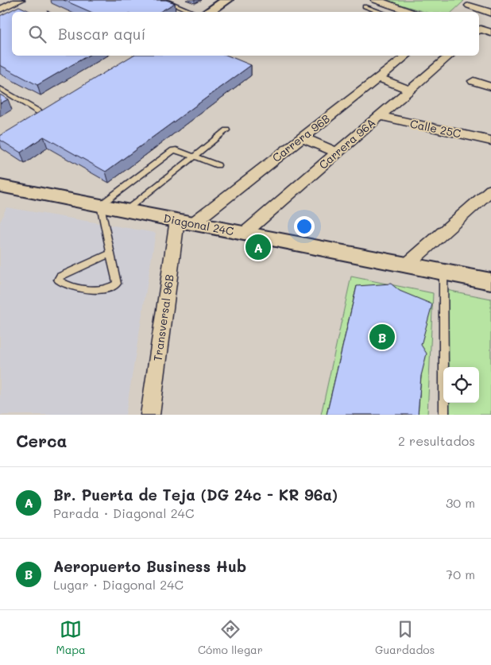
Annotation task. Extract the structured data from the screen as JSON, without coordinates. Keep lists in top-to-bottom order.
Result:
{
  "streets": {
    "street": [
      "Calle 25C",
      "Carrera 96B",
      "Carrera 96A",
      "Diagonal 24C",
      "Transversal 96B"
    ]
  },
  "crossings": [
    ["Calle 25C", "Carrera 96A"],
    ["Carrera 96B", "Diagonal 24C"],
    ["Carrera 96B", "Transversal 96B"],
    ["Carrera 96A", "Diagonal 24C"],
    ["Diagonal 24C", "Transversal 96B"]
  ],
  "page": {
    "search": "Buscar aquí",
    "pins": ["A", "B"],
    "heading": ["Cerca", "2 resultados"],
    "list": [
      {
        "mark": "A",
        "name": "Br. Puerta de Teja (DG 24c - KR 96a)",
        "note": "Parada · Diagonal 24C",
        "value": "30 m"
      },
      {
        "mark": "B",
        "name": "Aeropuerto Business Hub",
        "note": "Lugar · Diagonal 24C",
        "value": "70 m"
      }
    ],
    "nav": ["Mapa", "Cómo llegar", "Guardados"]
  }
}
